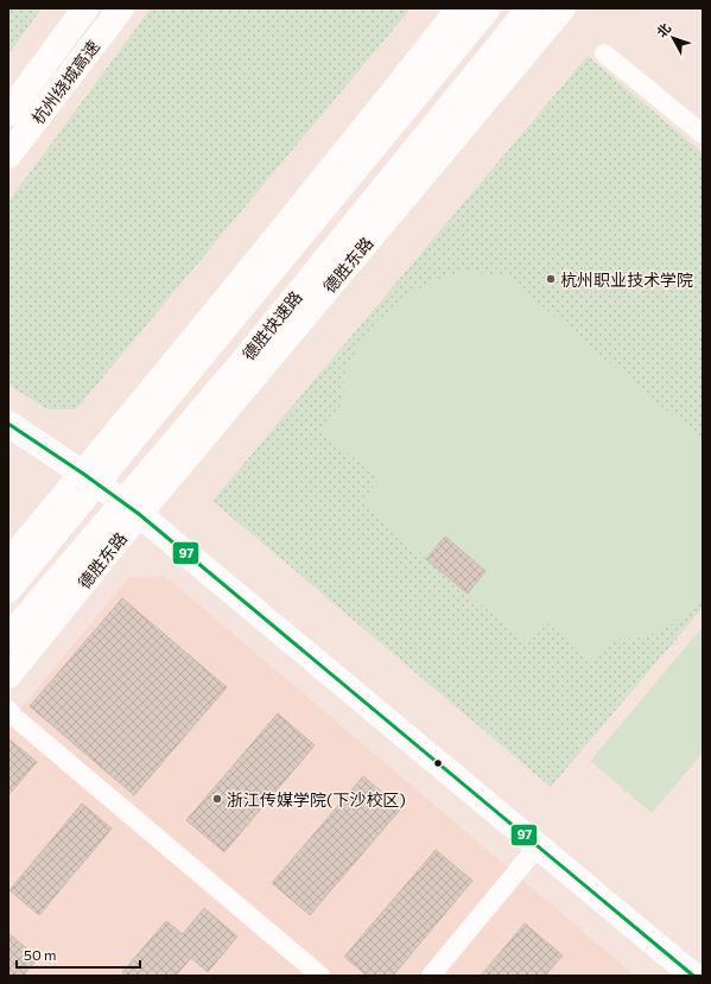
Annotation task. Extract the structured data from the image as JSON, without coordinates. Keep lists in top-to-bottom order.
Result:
{
  "streets": {
    "main road": ["杭州绕城高速", "德胜东路", "德胜快速路"]
  },
  "places": ["杭州职业技术学院", "浙江传媒学院(下沙校区)"],
  "lines": ["transit line 97"],
  "scale_bar": "50 m",
  "north": "top left"
}
